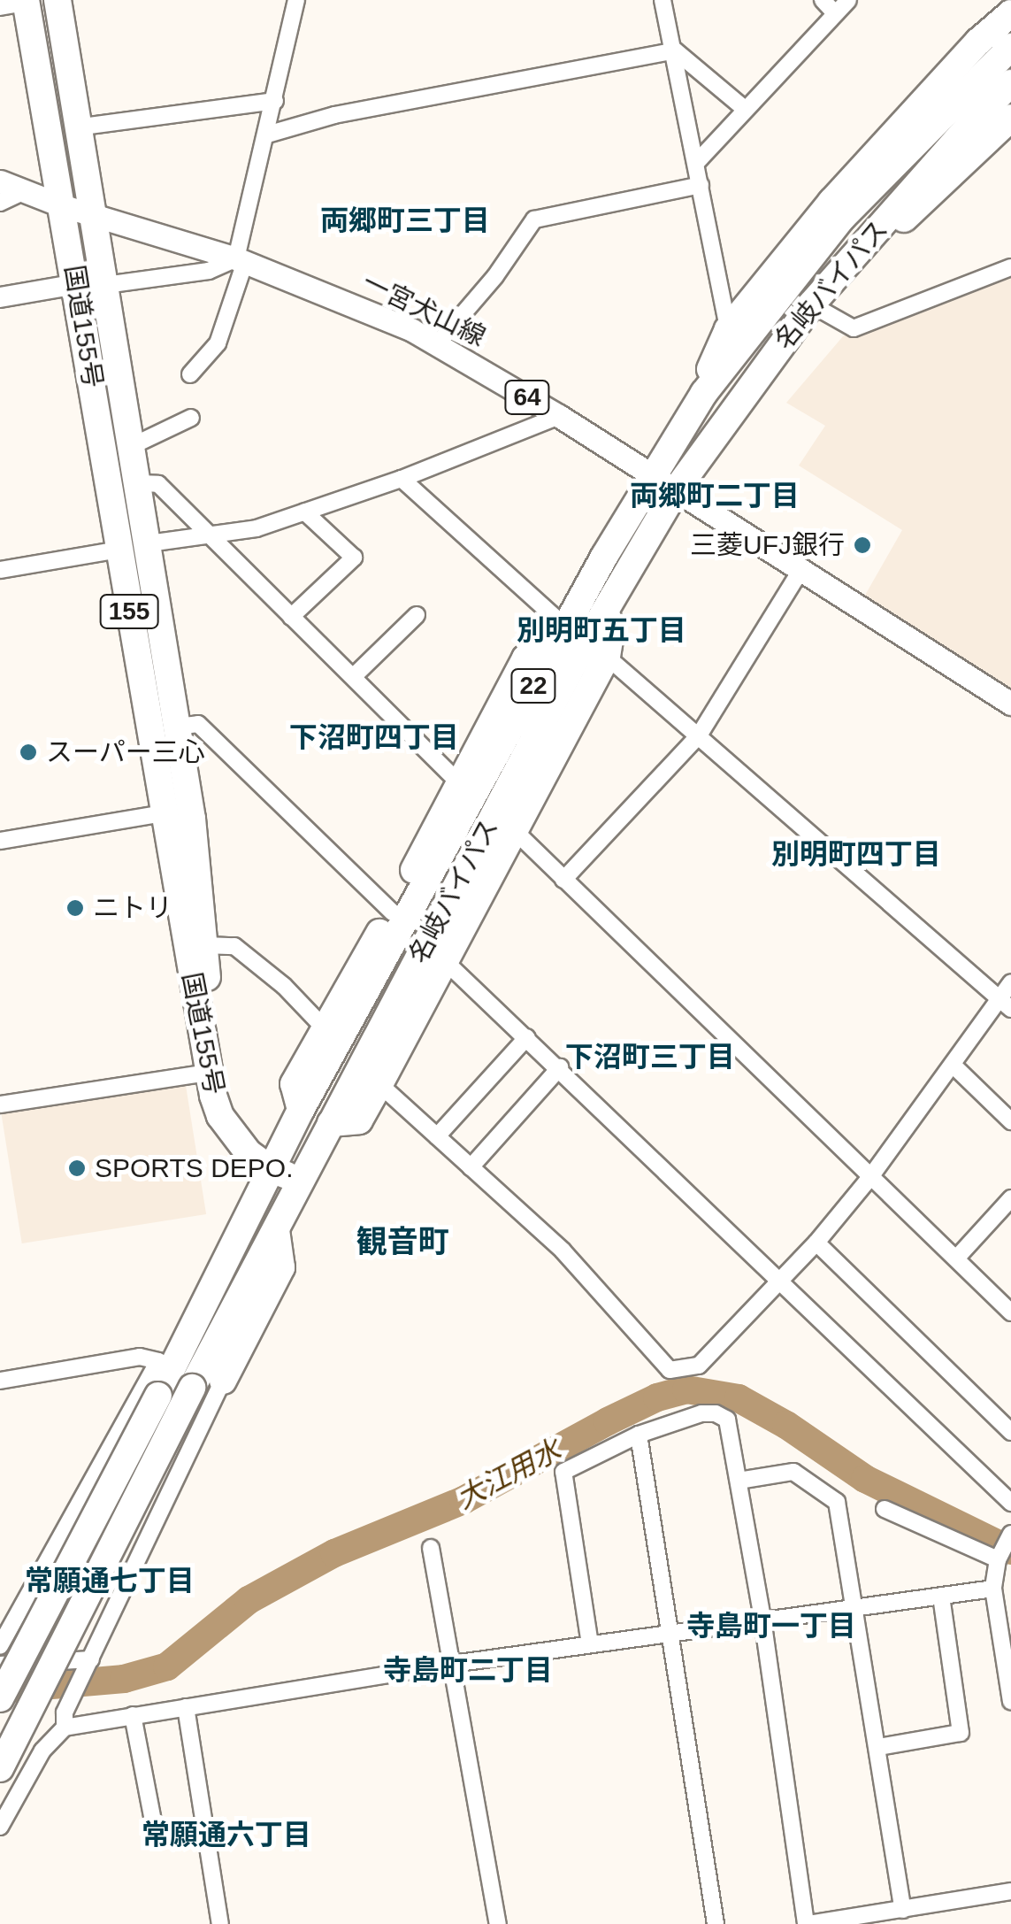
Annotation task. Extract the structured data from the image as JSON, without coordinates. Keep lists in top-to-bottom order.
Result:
{
  "streets": {
    "highway": [
      "名岐バイパス",
      "国道155号",
      "155",
      "22"
    ],
    "main road": ["一宮犬山線", "64"]
  },
  "crossings": [
    ["名岐バイパス", "一宮犬山線"],
    ["名岐バイパス", "国道155号"],
    ["名岐バイパス", "22"],
    ["一宮犬山線", "国道155号"]
  ],
  "districts": [
    "両郷町三丁目",
    "両郷町二丁目",
    "別明町五丁目",
    "下沼町四丁目",
    "別明町四丁目",
    "下沼町三丁目",
    "観音町",
    "常願通七丁目",
    "寺島町一丁目",
    "寺島町二丁目",
    "常願通六丁目"
  ],
  "water": ["大江用水"],
  "places": [
    "三菱UFJ銀行",
    "スーパー三心",
    "ニトリ",
    "SPORTS DEPO."
  ]
}
